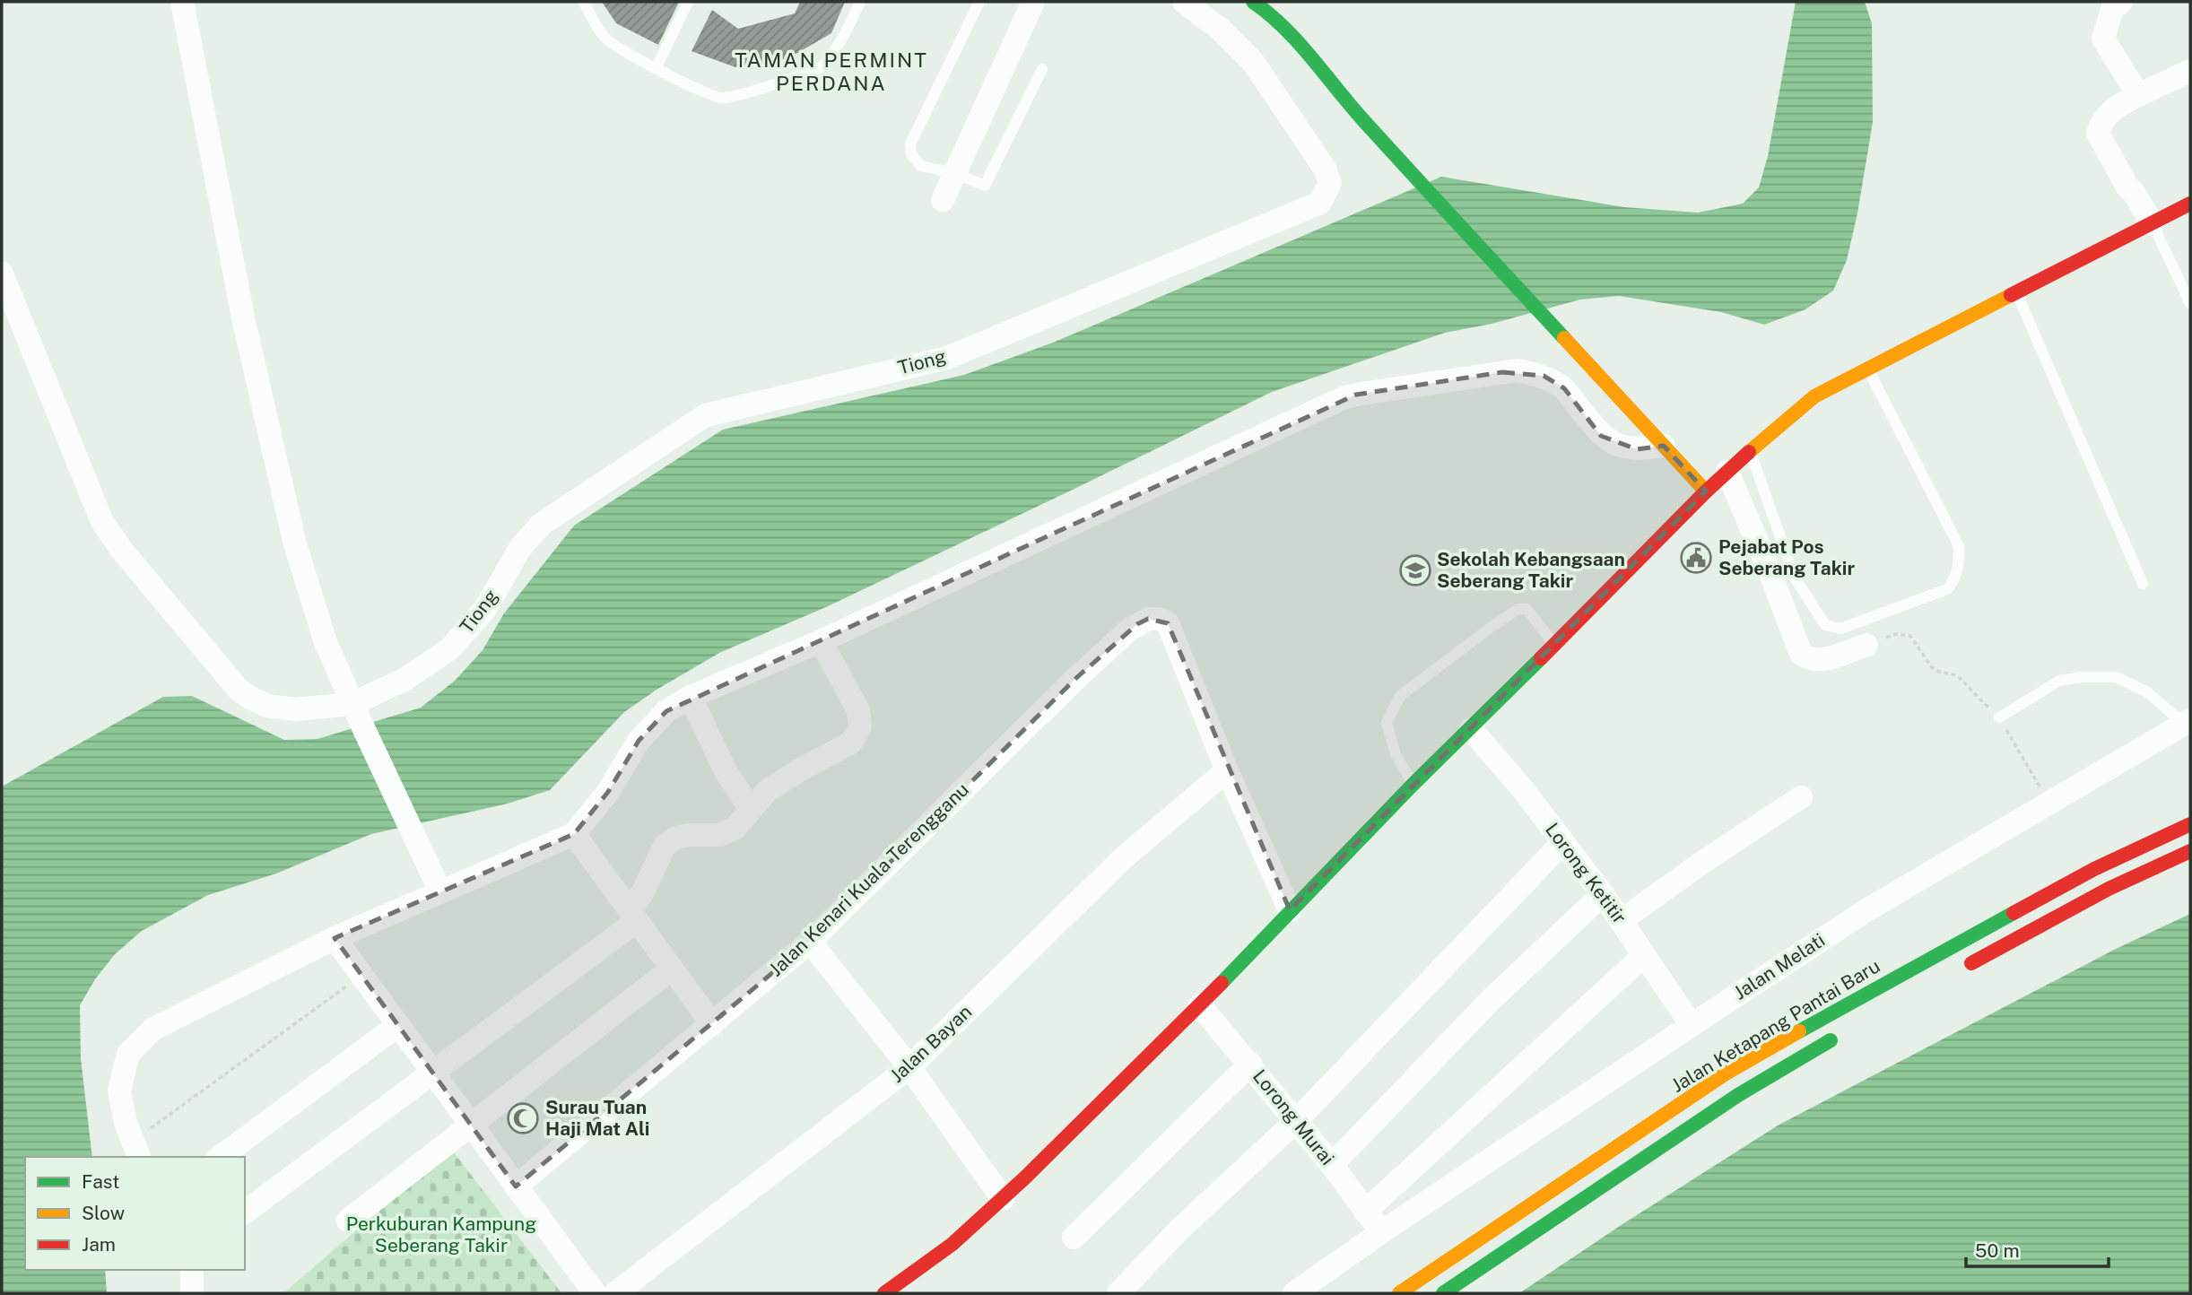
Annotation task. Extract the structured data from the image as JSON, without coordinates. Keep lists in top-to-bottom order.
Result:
{
  "streets": {
    "street": [
      "Tiong",
      "Lorong Ketitir",
      "Jalan Kenari Kuala Terengganu",
      "Jalan Melati",
      "Jalan Ketapang Pantai Baru",
      "Jalan Bayan",
      "Lorong Murai"
    ]
  },
  "crossings": [
    ["Lorong Ketitir", "Jalan Melati"],
    ["Jalan Kenari Kuala Terengganu", "Jalan Bayan"],
    ["Jalan Melati", "Lorong Murai"]
  ],
  "districts": ["TAMAN PERMINT PERDANA"],
  "parks": ["Perkuburan Kampung Seberang Takir"],
  "places": {
    "public building": ["Pejabat Pos Seberang Takir"],
    "school or university": ["Sekolah Kebangsaan Seberang Takir"],
    "mosque": ["Surau Tuan Haji Mat Ali"]
  },
  "legend": ["Fast", "Slow", "Jam"],
  "scale_bar": "50 m"
}
